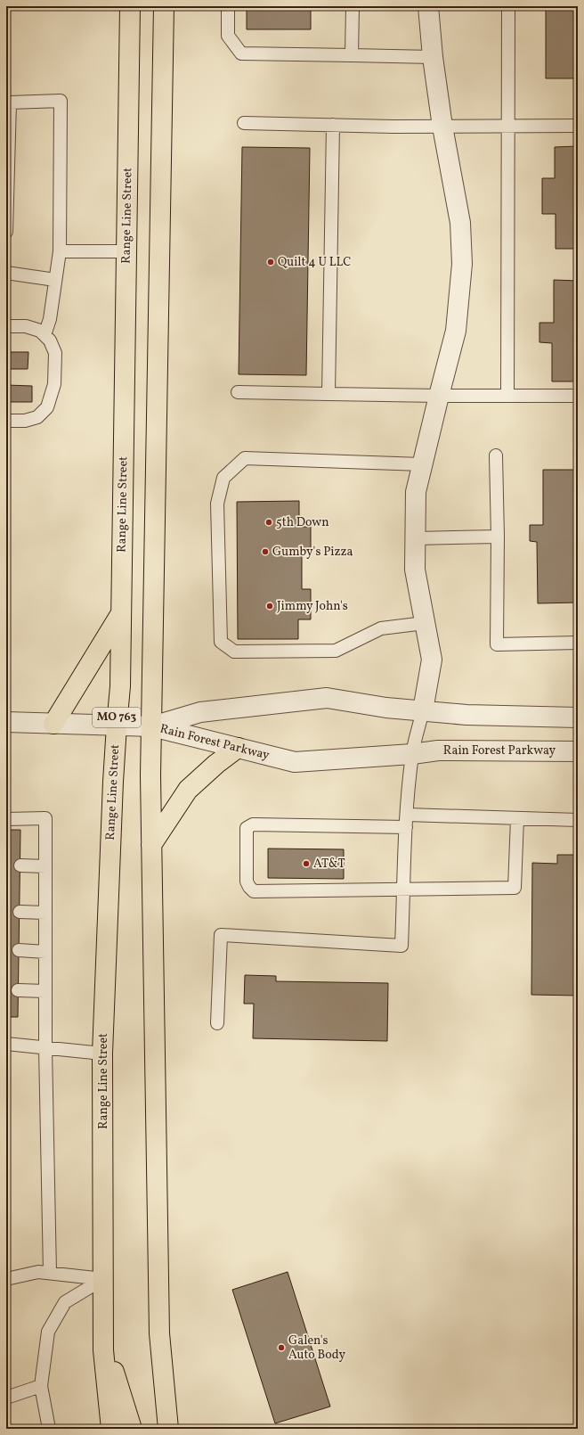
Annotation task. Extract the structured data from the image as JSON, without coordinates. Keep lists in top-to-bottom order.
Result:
{
  "streets": {
    "main road": ["Range Line Street", "MO 763"],
    "street": ["Rain Forest Parkway"]
  },
  "crossings": [
    ["MO 763", "Rain Forest Parkway"]
  ],
  "places": [
    "Quilt 4 U LLC",
    "5th Down",
    "Gumby's Pizza",
    "Jimmy John's",
    "AT&T",
    "Galen's Auto Body"
  ]
}
